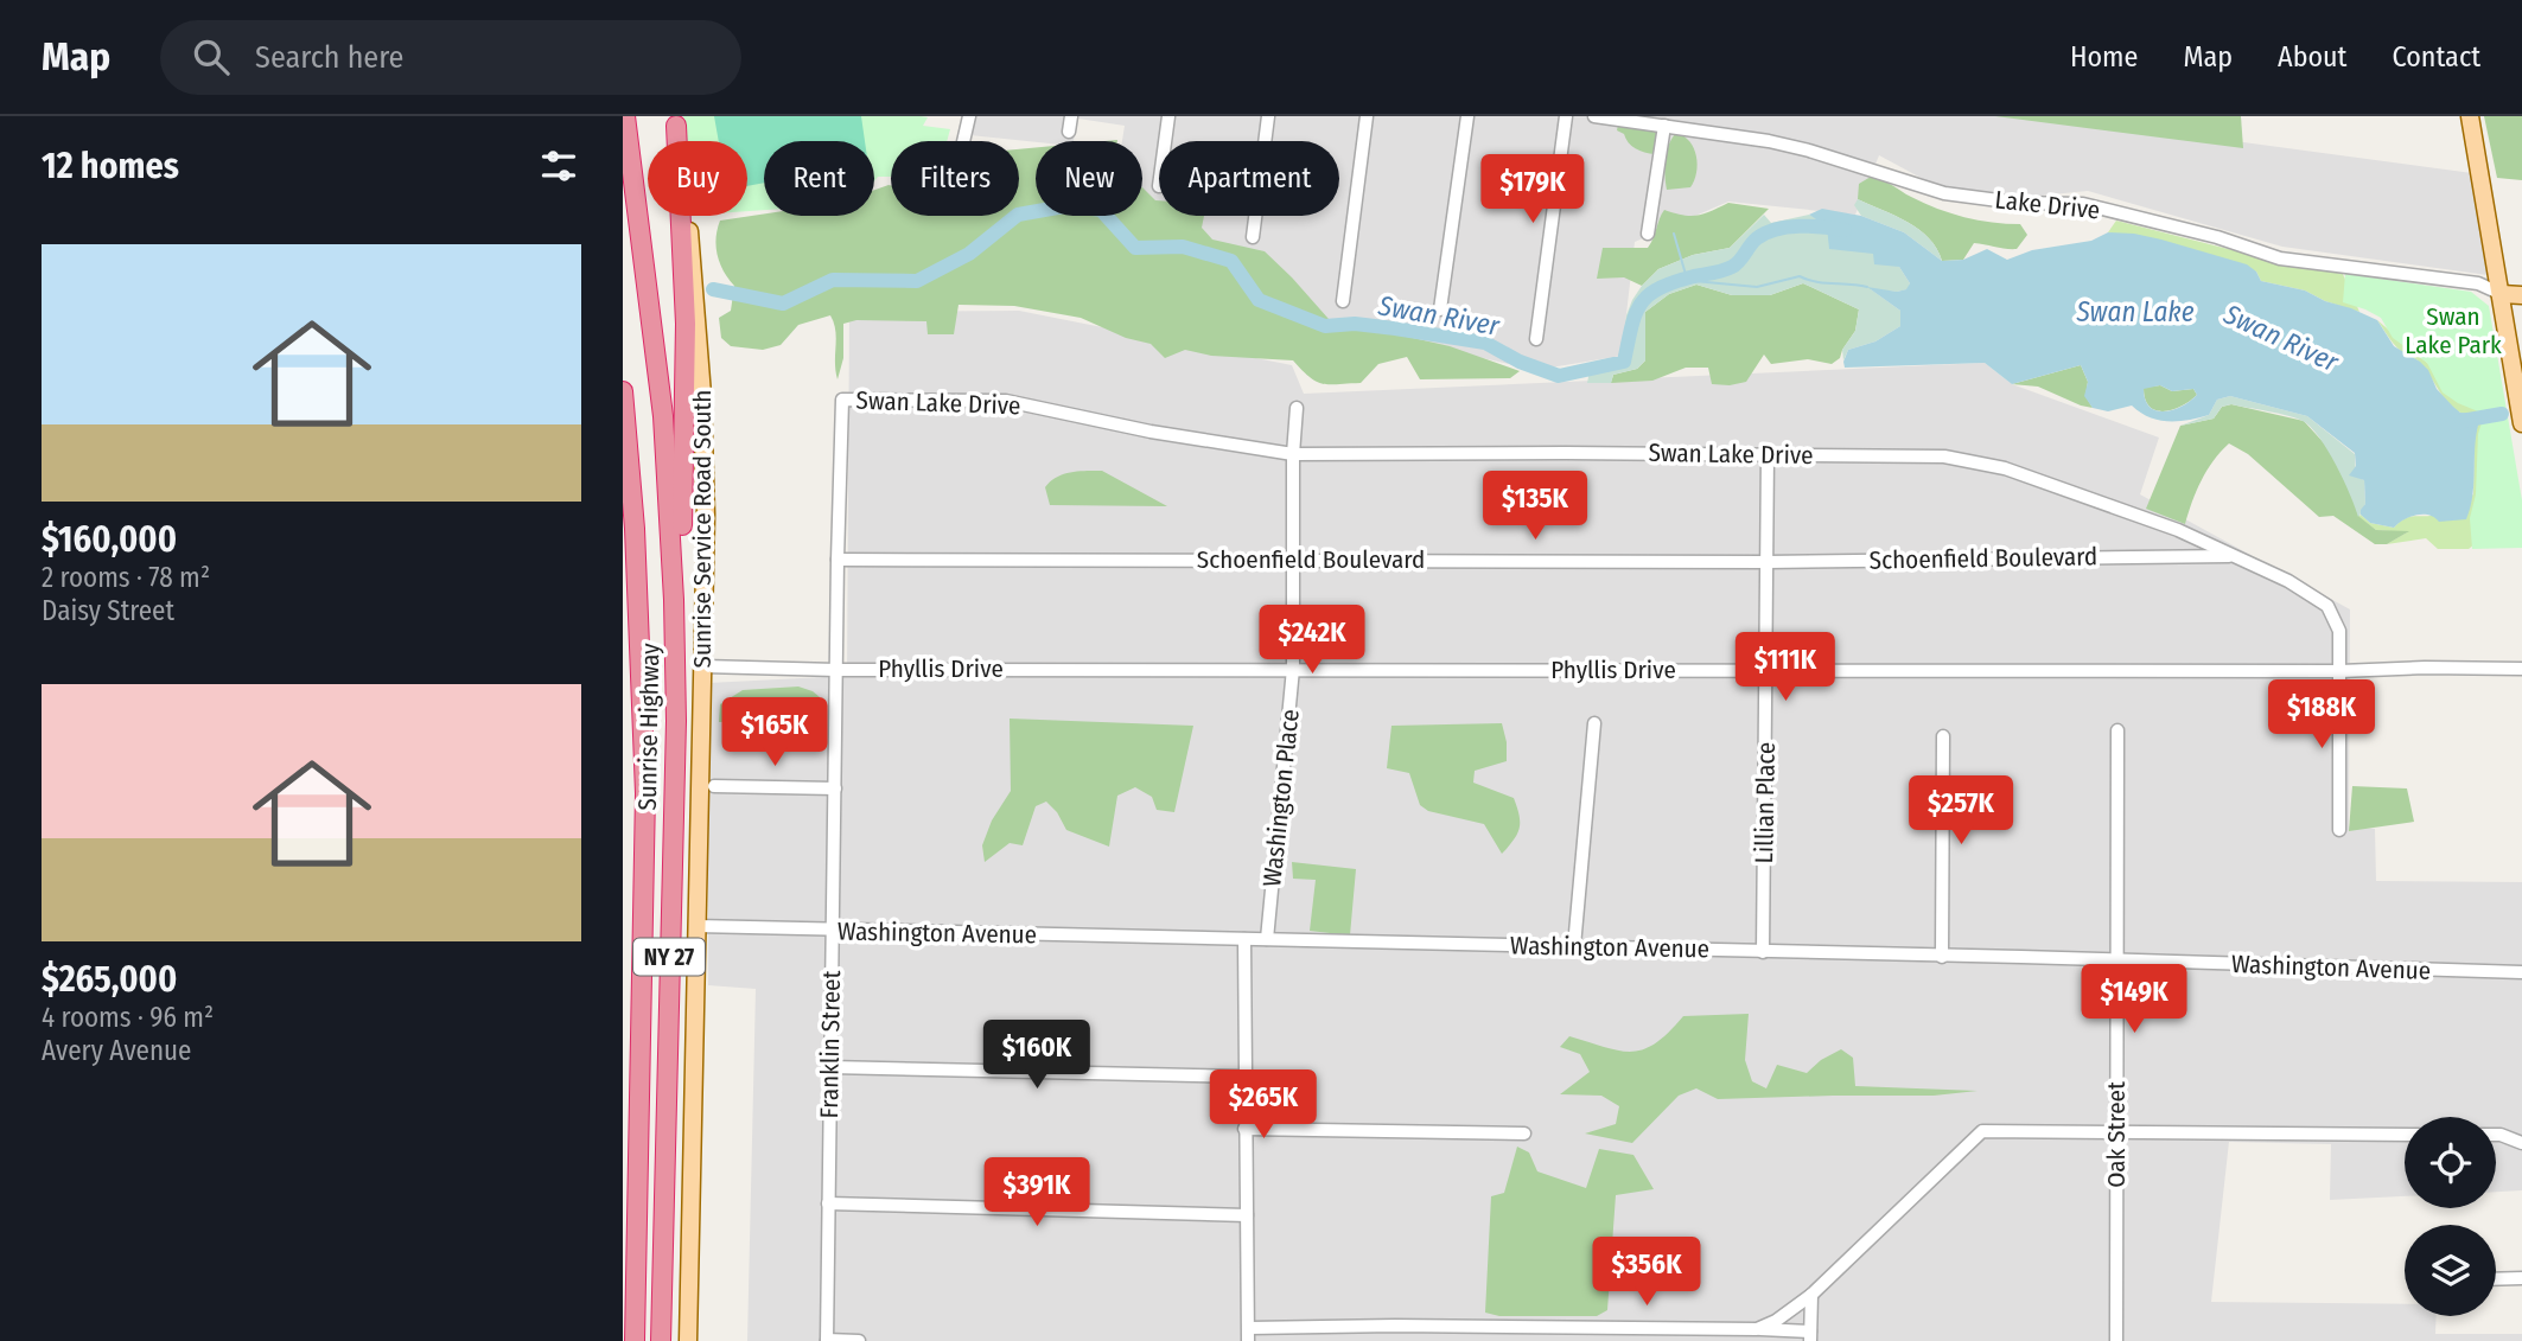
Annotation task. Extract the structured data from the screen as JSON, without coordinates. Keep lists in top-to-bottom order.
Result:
{
  "streets": {
    "highway": ["Sunrise Highway", "NY 27"],
    "main road": ["Sunrise Service Road South"],
    "street": [
      "Lake Drive",
      "Swan Lake Drive",
      "Schoenfield Boulevard",
      "Phyllis Drive",
      "Washington Place",
      "Lillian Place",
      "Washington Avenue",
      "Franklin Street",
      "Oak Street"
    ]
  },
  "crossings": [
    ["Swan Lake Drive", "Schoenfield Boulevard"],
    ["Swan Lake Drive", "Phyllis Drive"],
    ["Swan Lake Drive", "Washington Place"],
    ["Swan Lake Drive", "Lillian Place"],
    ["Swan Lake Drive", "Franklin Street"],
    ["Sunrise Service Road South", "Phyllis Drive"],
    ["Sunrise Service Road South", "Washington Avenue"],
    ["Schoenfield Boulevard", "Washington Place"],
    ["Schoenfield Boulevard", "Lillian Place"],
    ["Schoenfield Boulevard", "Franklin Street"],
    ["Phyllis Drive", "Washington Place"],
    ["Phyllis Drive", "Lillian Place"],
    ["Phyllis Drive", "Franklin Street"],
    ["Washington Place", "Washington Avenue"],
    ["Lillian Place", "Washington Avenue"],
    ["Washington Avenue", "Franklin Street"],
    ["Washington Avenue", "Oak Street"]
  ],
  "water": ["Swan Lake", "Swan River"],
  "parks": ["Swan Lake Park"],
  "page": {
    "header": "Map",
    "search": "Search here",
    "nav": [
      "Home",
      "Map",
      "About",
      "Contact"
    ],
    "heading": "12 homes",
    "chip": [
      "Buy",
      "Rent",
      "Filters",
      "New",
      "Apartment"
    ],
    "price": [
      "$179K",
      "$135K",
      "$242K",
      "$111K",
      "$188K",
      "$165K",
      "$257K",
      "$149K",
      "$160K",
      "$265K",
      "$391K",
      "$356K"
    ],
    "list": [
      {
        "name": "$160,000",
        "note": "2 rooms · 78 m² · Daisy Street"
      },
      {
        "name": "$265,000",
        "note": "4 rooms · 96 m² · Avery Avenue"
      }
    ]
  }
}
